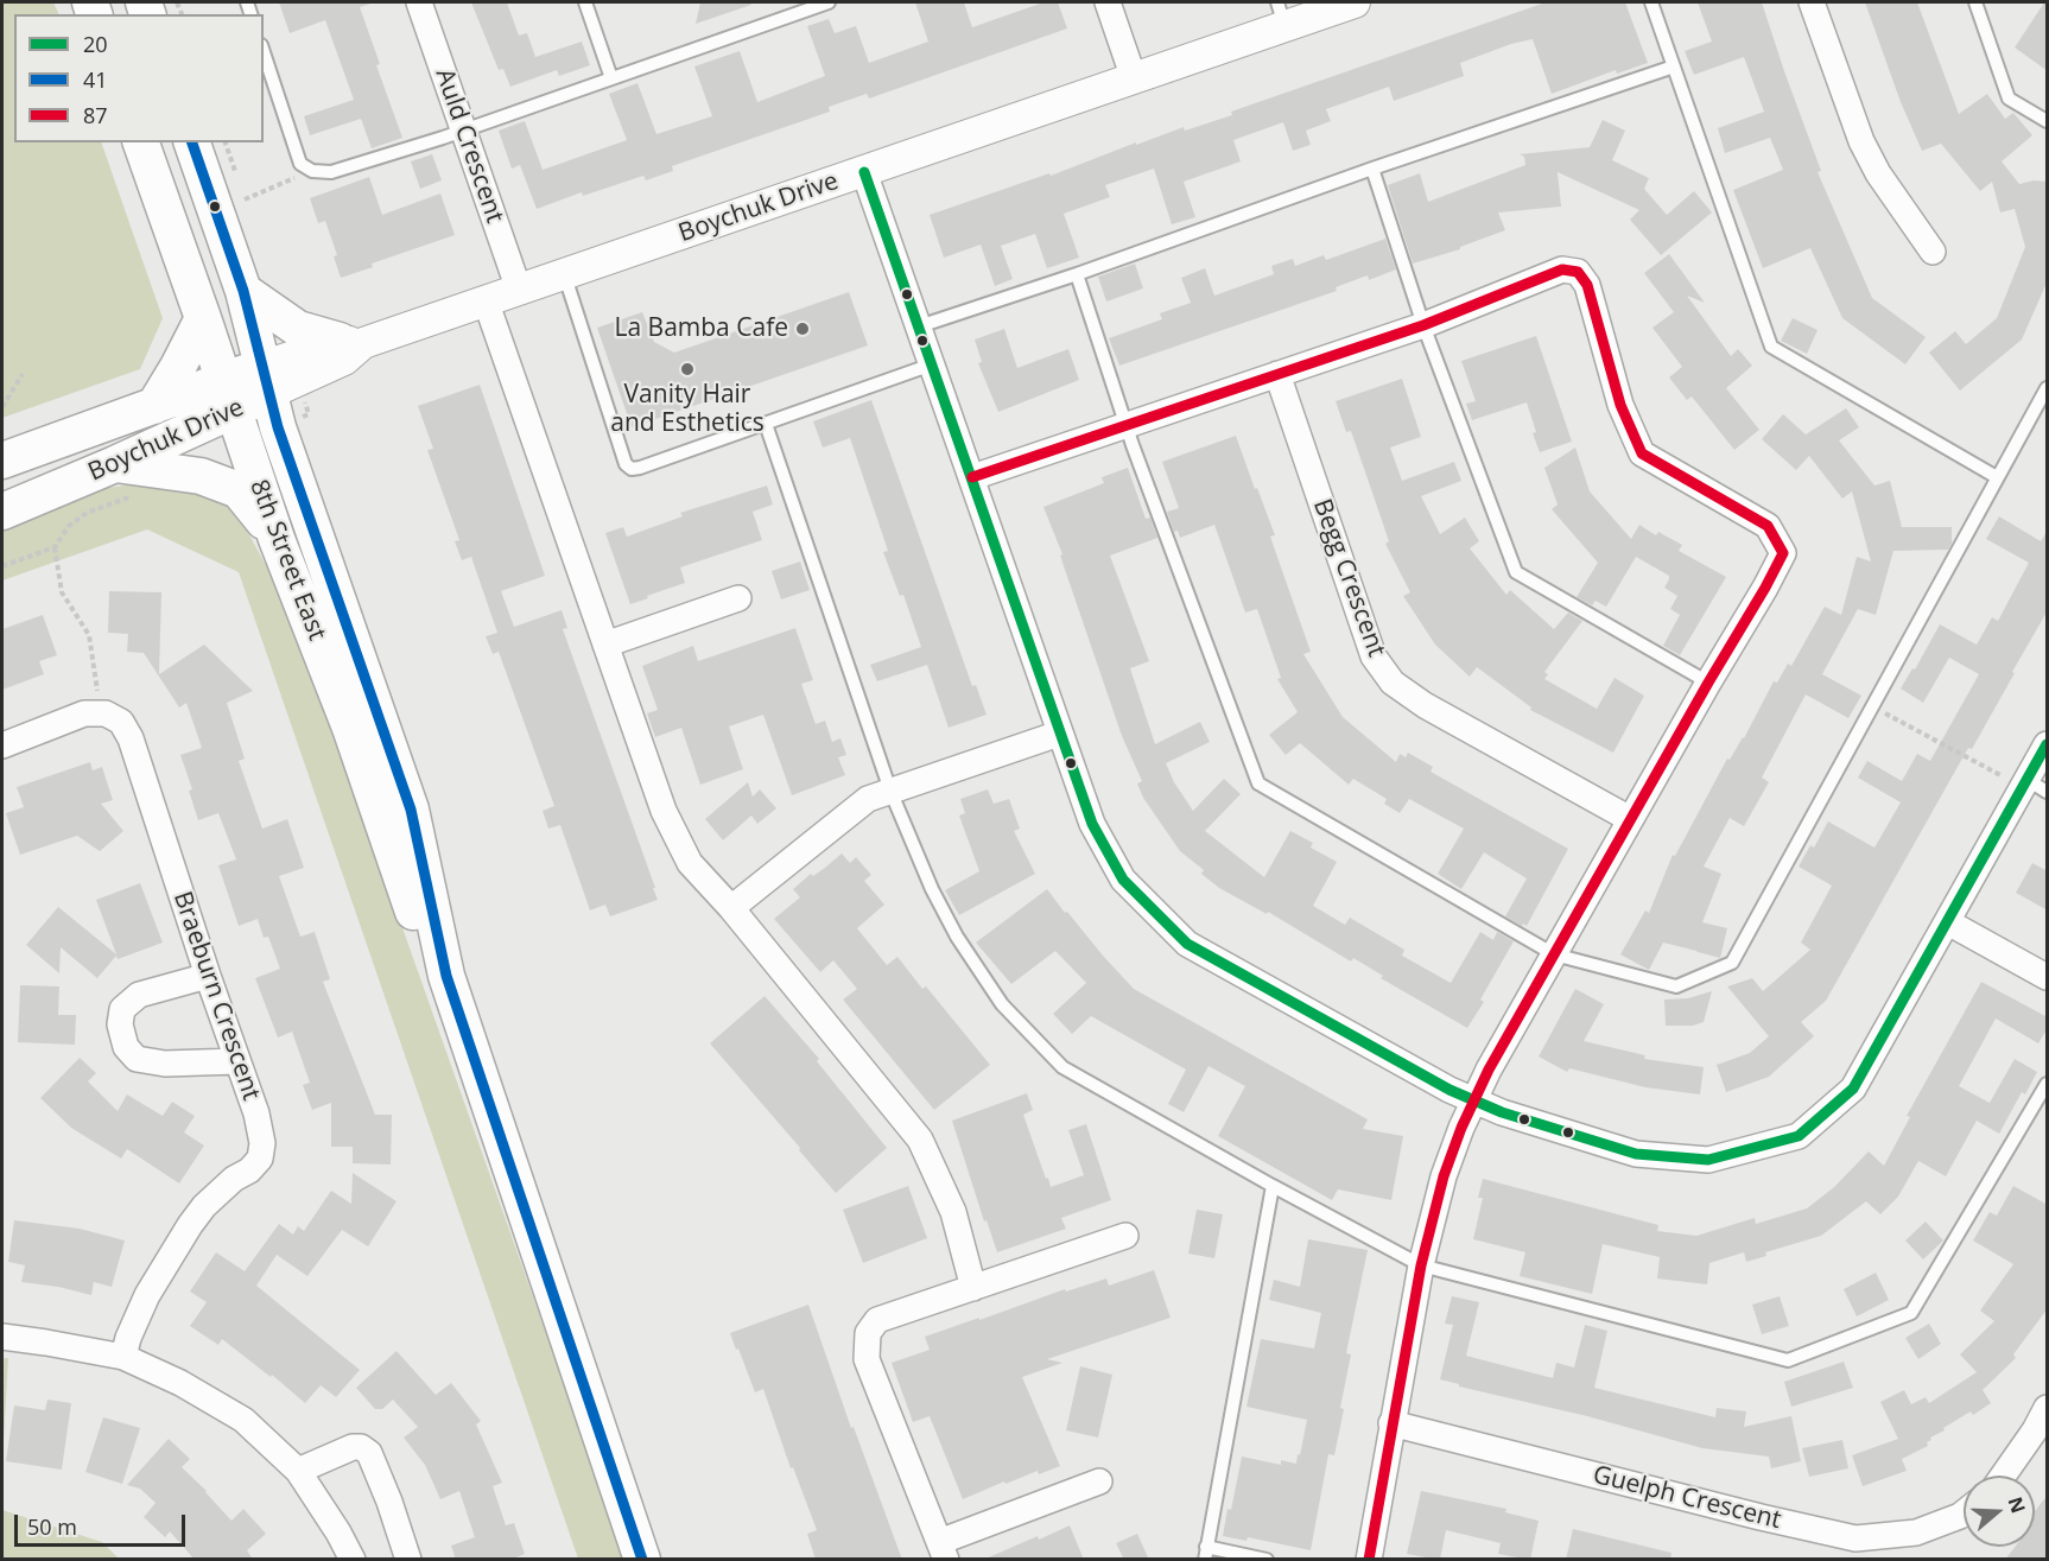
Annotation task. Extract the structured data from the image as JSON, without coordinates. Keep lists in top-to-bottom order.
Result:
{
  "streets": {
    "main road": ["Boychuk Drive", "8th Street East"],
    "street": [
      "Auld Crescent",
      "Begg Crescent",
      "Braeburn Crescent",
      "Guelph Crescent"
    ]
  },
  "crossings": [
    ["Auld Crescent", "Boychuk Drive"],
    ["Boychuk Drive", "8th Street East"]
  ],
  "places": ["La Bamba Cafe", "Vanity Hair and Esthetics"],
  "lines": ["transit line 41", "transit line 20", "transit line 87"],
  "legend": ["20", "41", "87"],
  "scale_bar": "50 m",
  "north": "right"
}
